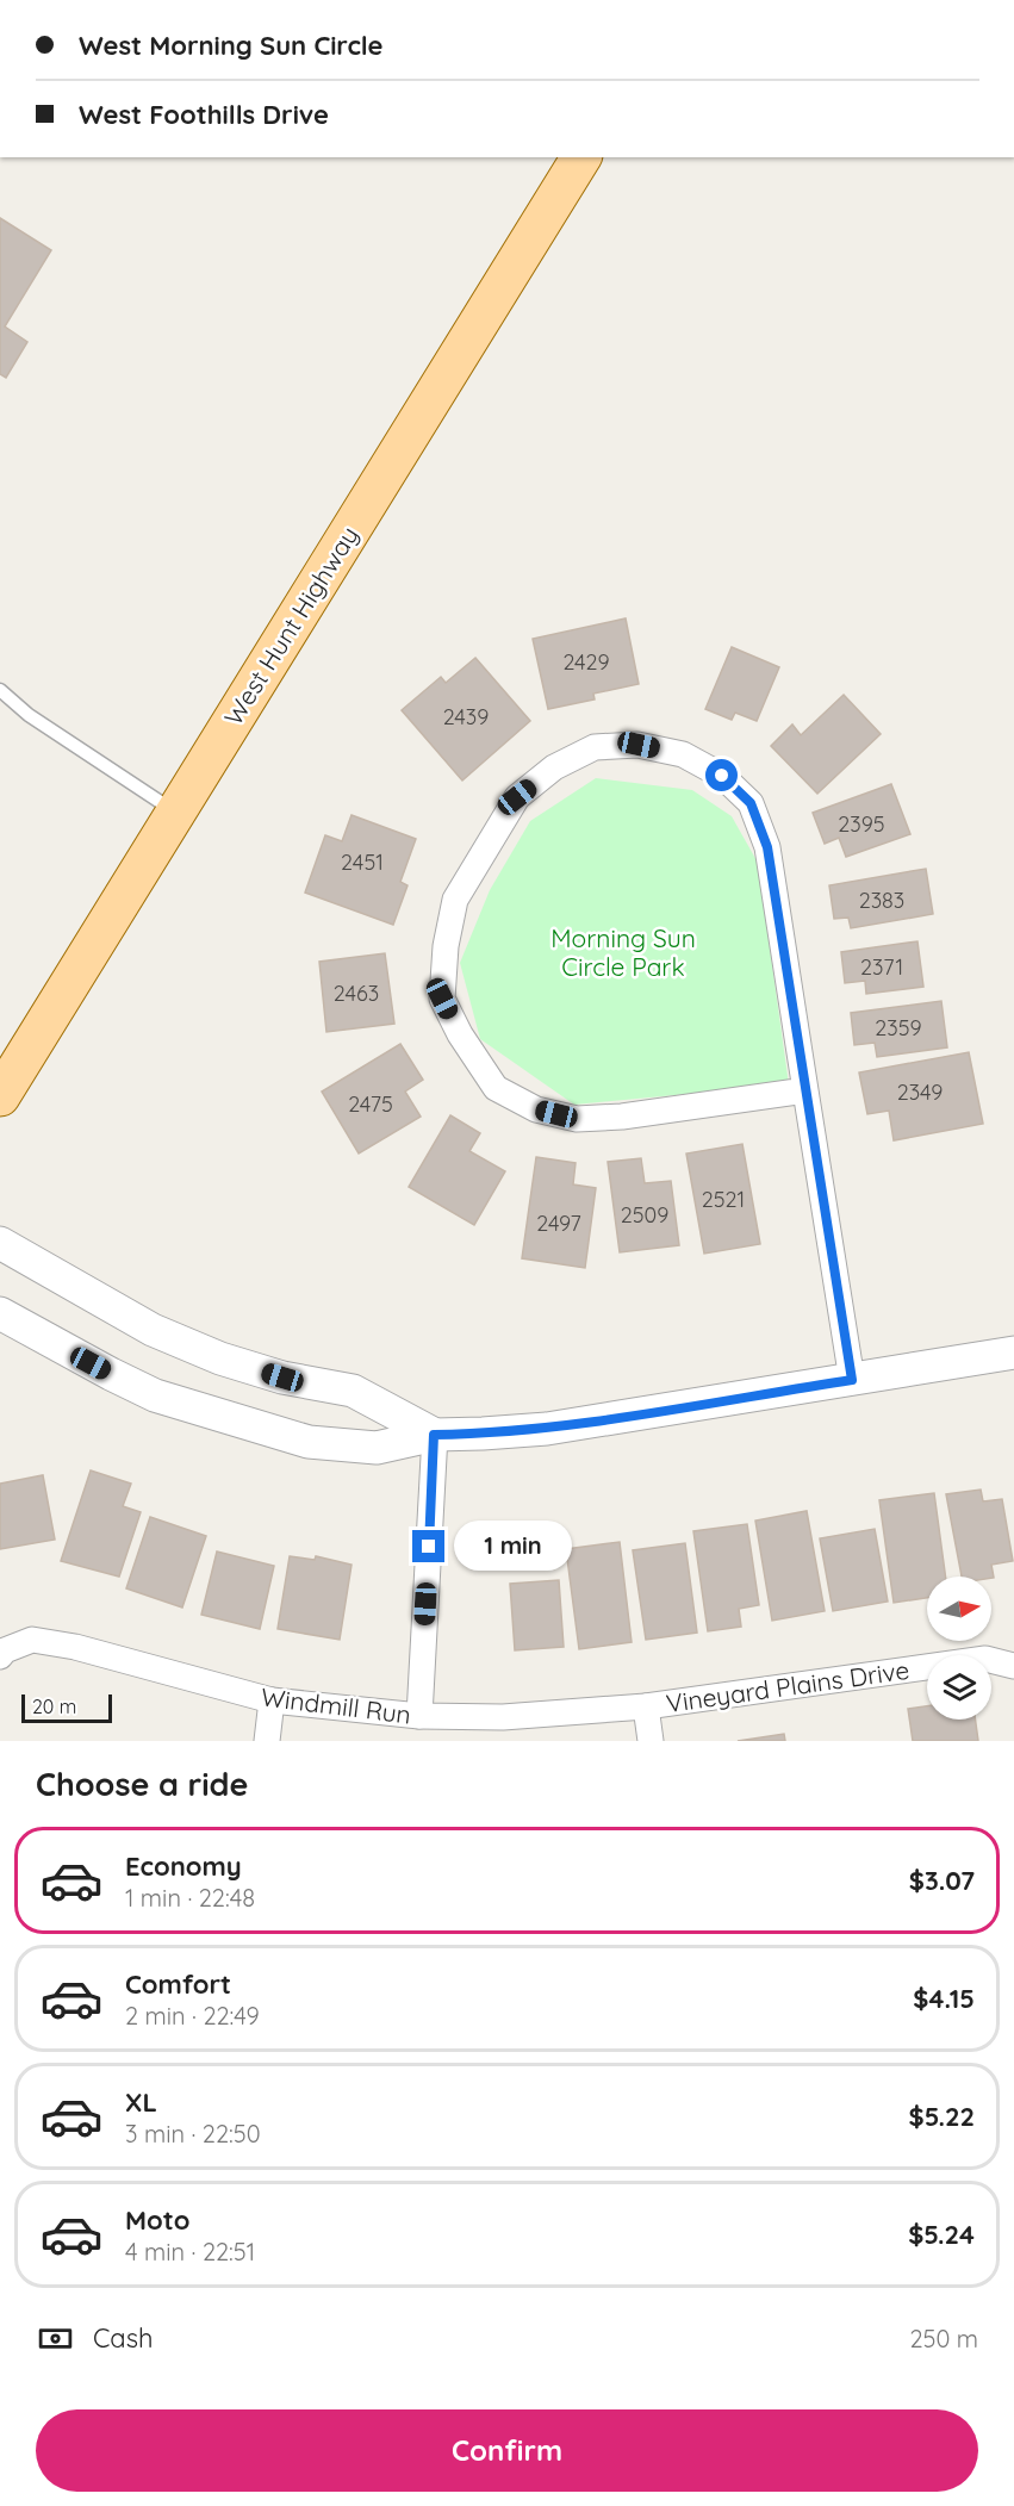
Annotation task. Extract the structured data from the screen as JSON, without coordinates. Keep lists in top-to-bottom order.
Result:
{
  "streets": {
    "main road": ["West Hunt Highway"],
    "street": ["Vineyard Plains Drive", "Windmill Run"]
  },
  "crossings": [
    ["Vineyard Plains Drive", "Windmill Run"]
  ],
  "parks": ["Morning Sun Circle Park"],
  "house_numbers": [
    "2429",
    "2439",
    "2395",
    "2451",
    "2383",
    "2371",
    "2463",
    "2359",
    "2349",
    "2475",
    "2521",
    "2509",
    "2497"
  ],
  "scale_bar": "20 m",
  "north": "right",
  "page": {
    "banner": ["West Morning Sun Circle", "West Foothills Drive"],
    "bubble": "1 min",
    "scale": "20 m",
    "heading": "Choose a ride",
    "list": [
      {
        "name": "Economy",
        "note": "1 min · 22:48",
        "value": "$3.07"
      },
      {
        "name": "Comfort",
        "note": "2 min · 22:49",
        "value": "$4.15"
      },
      {
        "name": "XL",
        "note": "3 min · 22:50",
        "value": "$5.22"
      },
      {
        "name": "Moto",
        "note": "4 min · 22:51",
        "value": "$5.24"
      }
    ],
    "pay": ["Cash", "250 m"],
    "buttons": "Confirm"
  }
}
